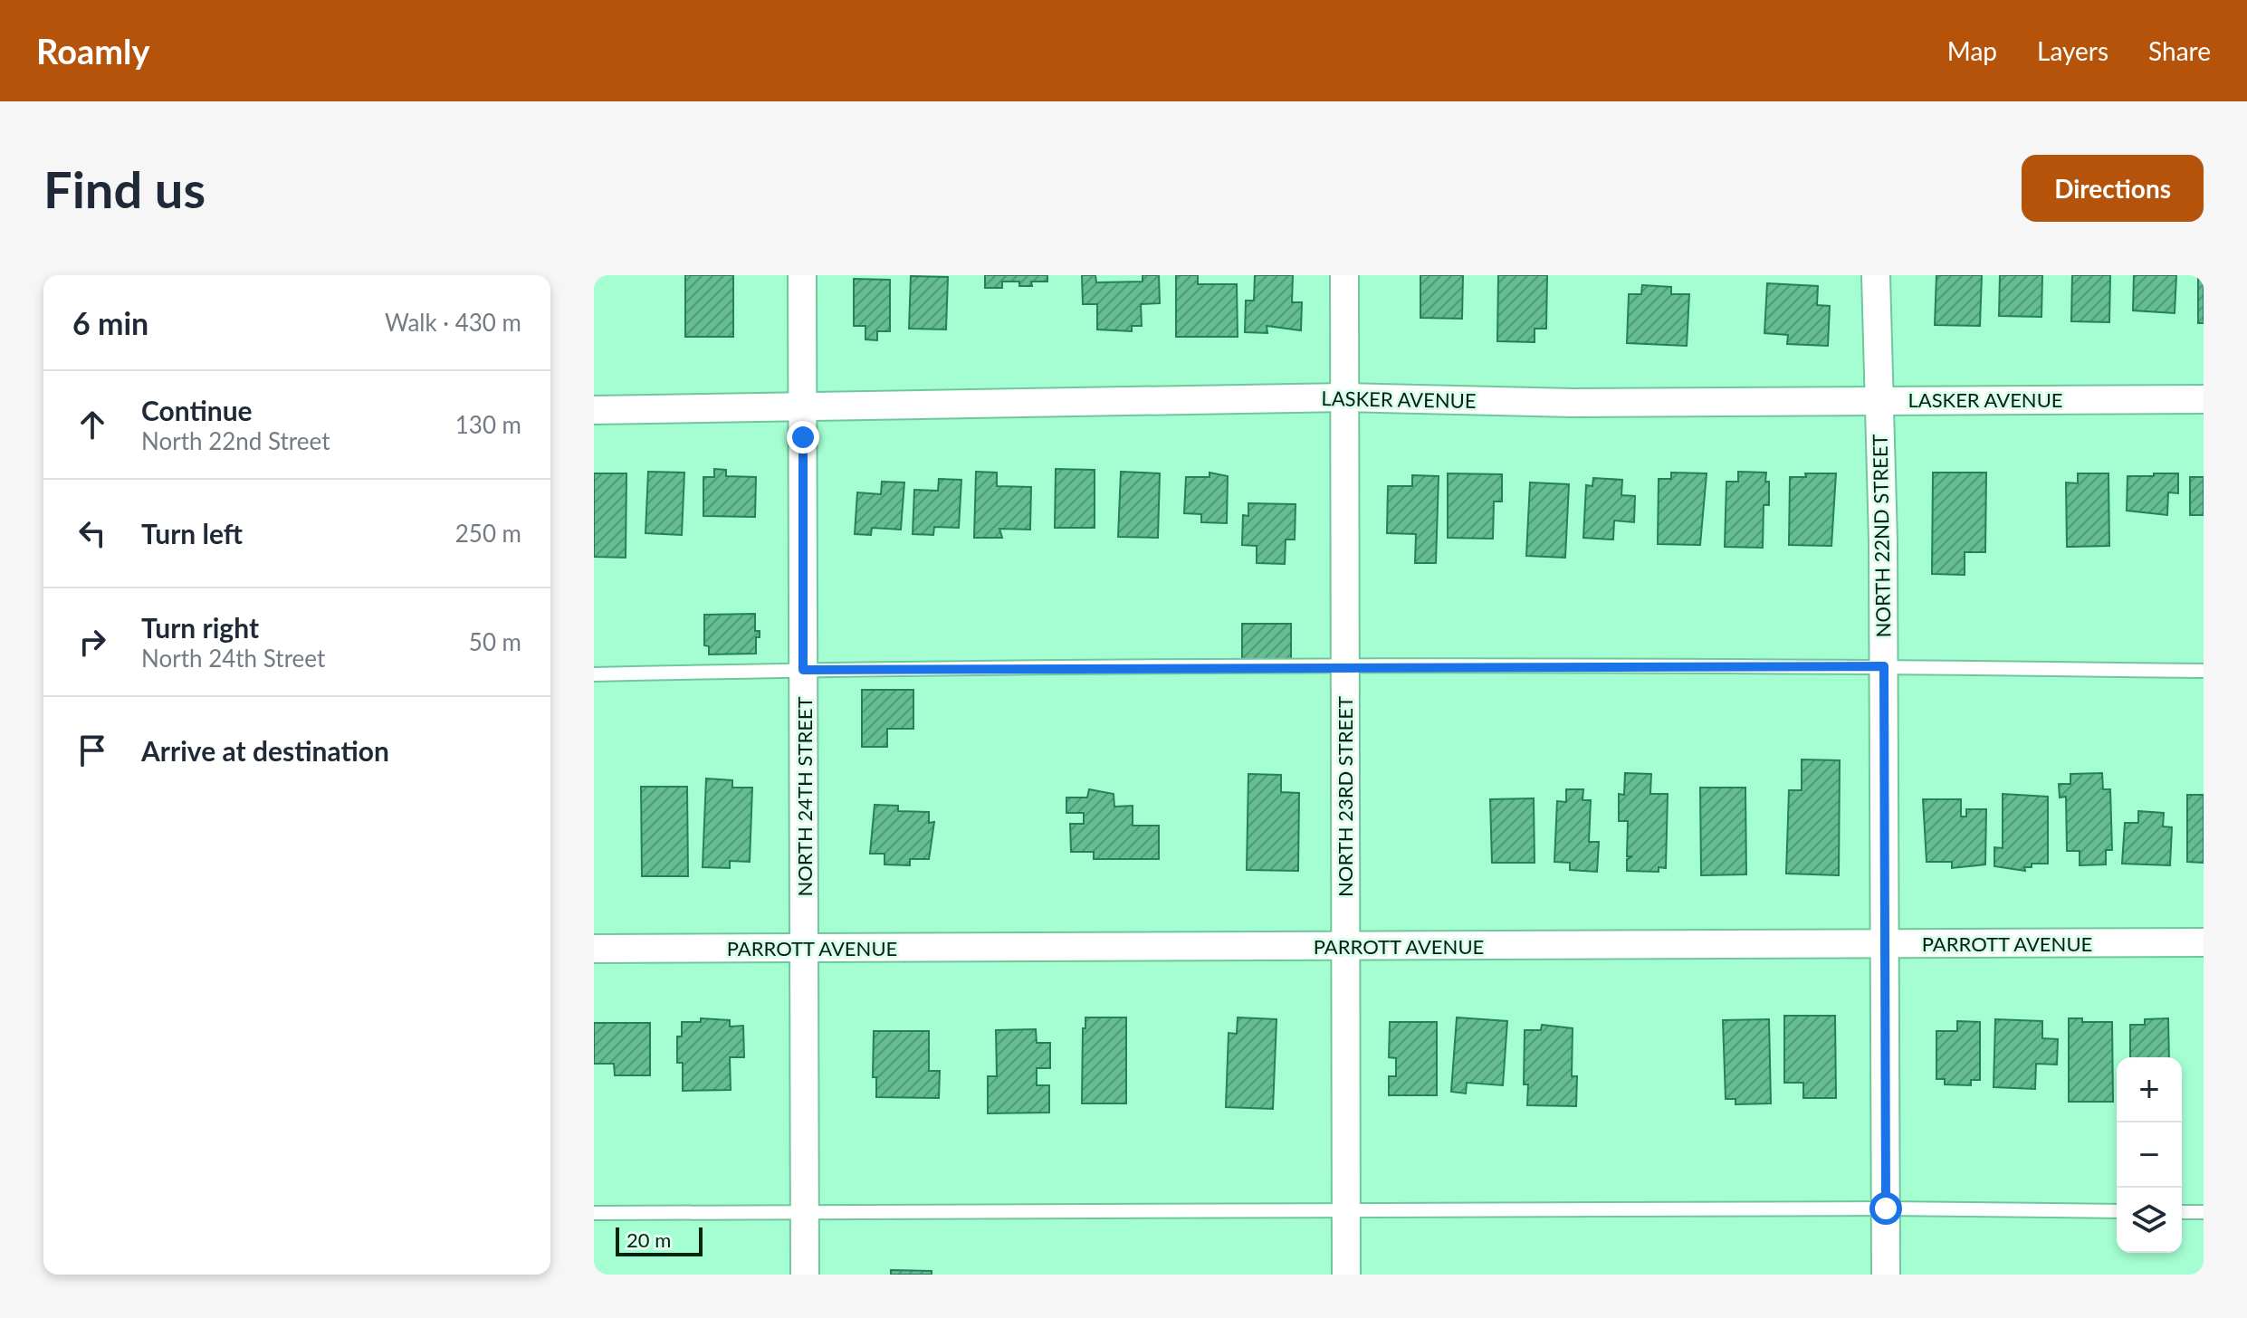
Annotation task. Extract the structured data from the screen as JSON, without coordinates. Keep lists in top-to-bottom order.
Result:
{
  "streets": {
    "street": [
      "LASKER AVENUE",
      "NORTH 22ND STREET",
      "NORTH 24TH STREET",
      "NORTH 23RD STREET",
      "PARROTT AVENUE"
    ]
  },
  "crossings": [
    ["LASKER AVENUE", "NORTH 22ND STREET"],
    ["LASKER AVENUE", "NORTH 24TH STREET"],
    ["LASKER AVENUE", "NORTH 23RD STREET"],
    ["NORTH 22ND STREET", "PARROTT AVENUE"],
    ["NORTH 24TH STREET", "PARROTT AVENUE"],
    ["NORTH 23RD STREET", "PARROTT AVENUE"]
  ],
  "scale_bar": "20 m",
  "page": {
    "header": "Roamly",
    "nav": ["Map", "Layers", "Share"],
    "buttons": "Directions",
    "title": "Find us",
    "heading": ["6 min", "Walk · 430 m"],
    "list": [
      ["Continue", "North 22nd Street", "130 m"],
      ["Turn left", "250 m"],
      ["Turn right", "North 24th Street", "50 m"],
      "Arrive at destination"
    ],
    "map_buttons": ["+", "−"],
    "scale": "20 m"
  }
}
